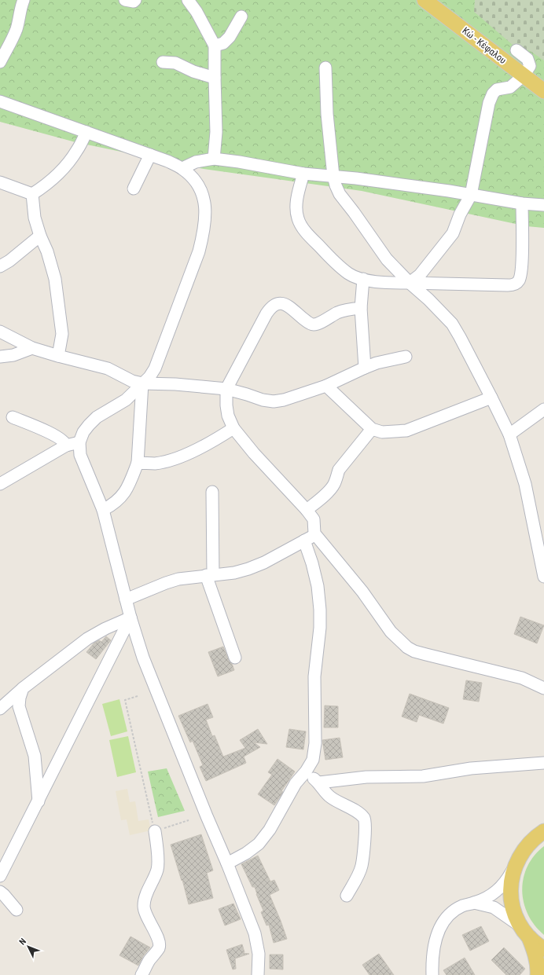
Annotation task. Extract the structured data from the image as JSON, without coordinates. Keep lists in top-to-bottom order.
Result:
{
  "streets": {
    "main road": ["Κώ - Κέφαλου"]
  },
  "north": "top left"
}
